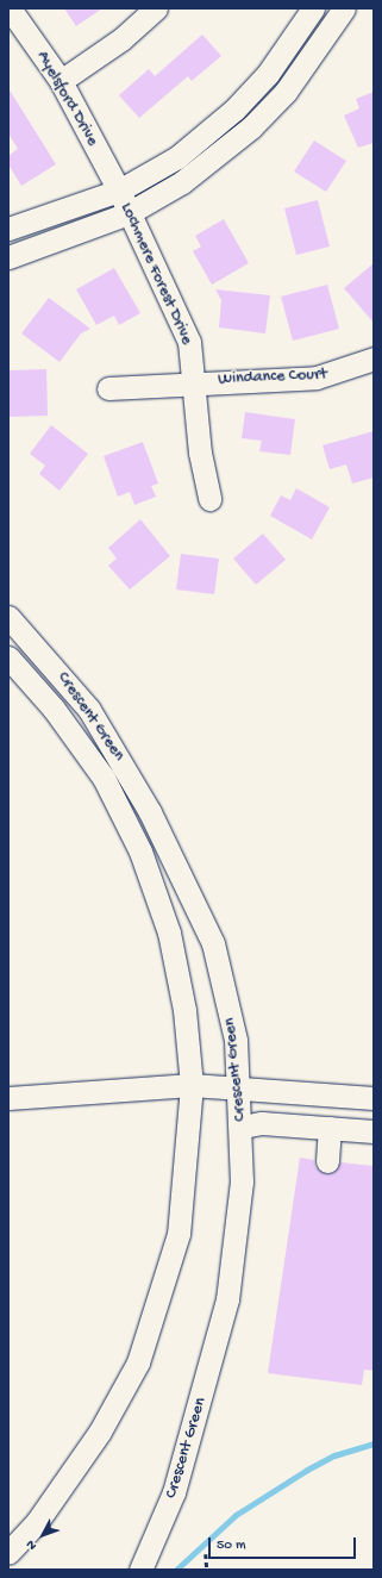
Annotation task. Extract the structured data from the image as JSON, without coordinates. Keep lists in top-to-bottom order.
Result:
{
  "streets": {
    "street": [
      "Ayelsford Drive",
      "Lochmere Forest Drive",
      "Windance Court",
      "Crescent Green"
    ]
  },
  "crossings": [
    ["Ayelsford Drive", "Lochmere Forest Drive"],
    ["Lochmere Forest Drive", "Windance Court"]
  ],
  "scale_bar": "50 m",
  "north": "bottom left"
}
